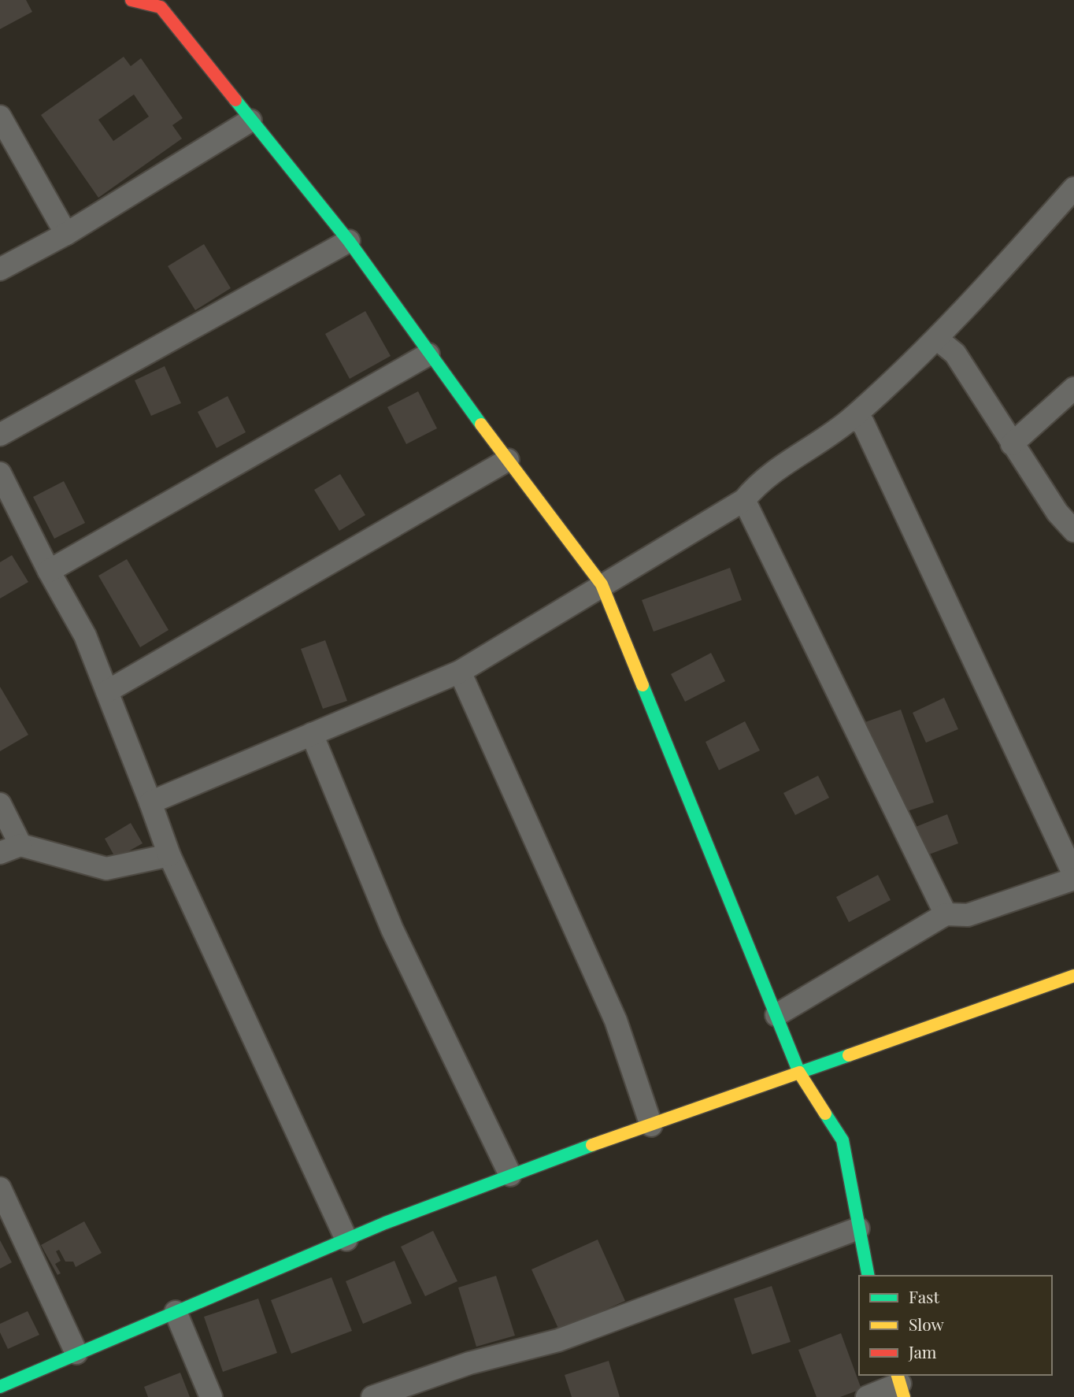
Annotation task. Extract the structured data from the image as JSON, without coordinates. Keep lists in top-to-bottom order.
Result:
{
  "legend": ["Fast", "Slow", "Jam"]
}
